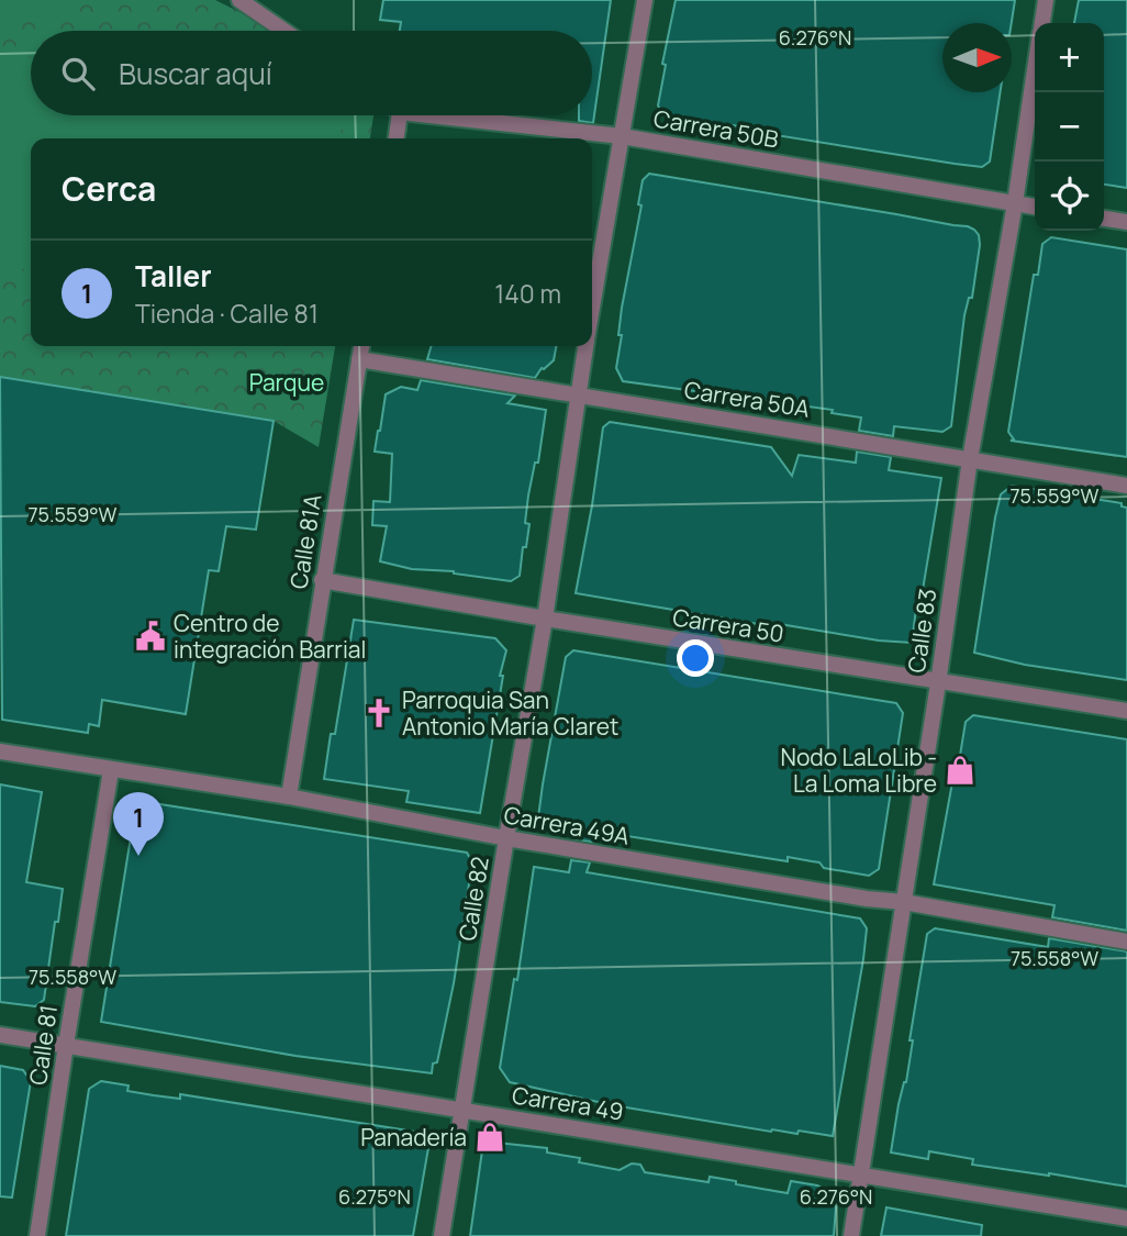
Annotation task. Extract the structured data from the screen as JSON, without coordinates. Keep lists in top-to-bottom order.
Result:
{
  "streets": {
    "street": [
      "Carrera 50B",
      "Carrera 50A",
      "Calle 81A",
      "Carrera 50",
      "Calle 83",
      "Carrera 49A",
      "Calle 82",
      "Calle 81",
      "Carrera 49"
    ]
  },
  "crossings": [
    ["Carrera 50B", "Calle 83"],
    ["Carrera 50B", "Calle 82"],
    ["Carrera 50A", "Calle 81A"],
    ["Carrera 50A", "Calle 83"],
    ["Carrera 50A", "Calle 82"],
    ["Calle 81A", "Carrera 50"],
    ["Calle 81A", "Carrera 49A"],
    ["Carrera 50", "Calle 83"],
    ["Carrera 50", "Calle 82"],
    ["Calle 83", "Carrera 49A"],
    ["Calle 83", "Carrera 49"],
    ["Carrera 49A", "Calle 82"],
    ["Carrera 49A", "Calle 81"],
    ["Calle 82", "Carrera 49"],
    ["Calle 81", "Carrera 49"]
  ],
  "parks": ["Parque"],
  "places": {
    "public building": ["Centro de integración Barrial"],
    "church": ["Parroquia San Antonio María Claret"],
    "shop": ["Nodo LaLoLib - La Loma Libre", "Panadería"]
  },
  "north": "right",
  "page": {
    "map_buttons": ["+", "−"],
    "search": "Buscar aquí",
    "heading": "Cerca",
    "list": [
      {
        "mark": "1",
        "name": "Taller",
        "note": "Tienda · Calle 81",
        "value": "140 m"
      }
    ],
    "pins": "1"
  },
  "coordinates": [
    "6.276°N",
    "75.559°W",
    "75.558°W",
    "6.275°N"
  ]
}
